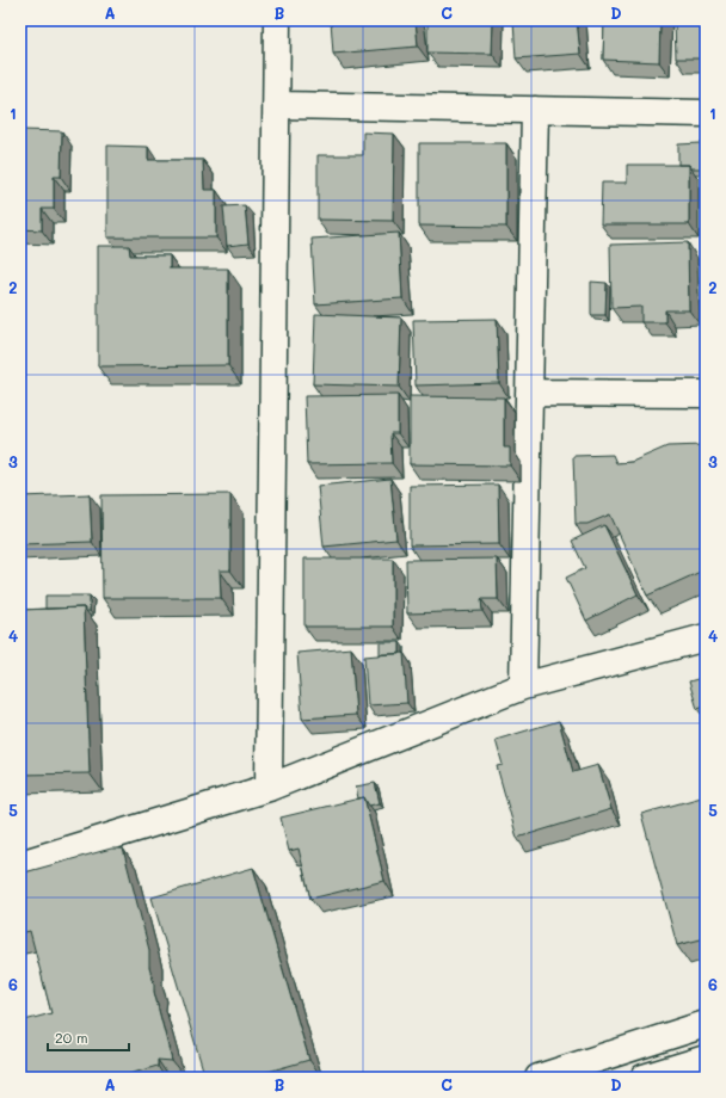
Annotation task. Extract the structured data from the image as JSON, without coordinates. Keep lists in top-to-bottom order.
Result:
{
  "scale_bar": "20 m",
  "grid": {
    "columns": [
      "A",
      "B",
      "C",
      "D"
    ],
    "rows": [
      "1",
      "2",
      "3",
      "4",
      "5",
      "6"
    ]
  }
}
